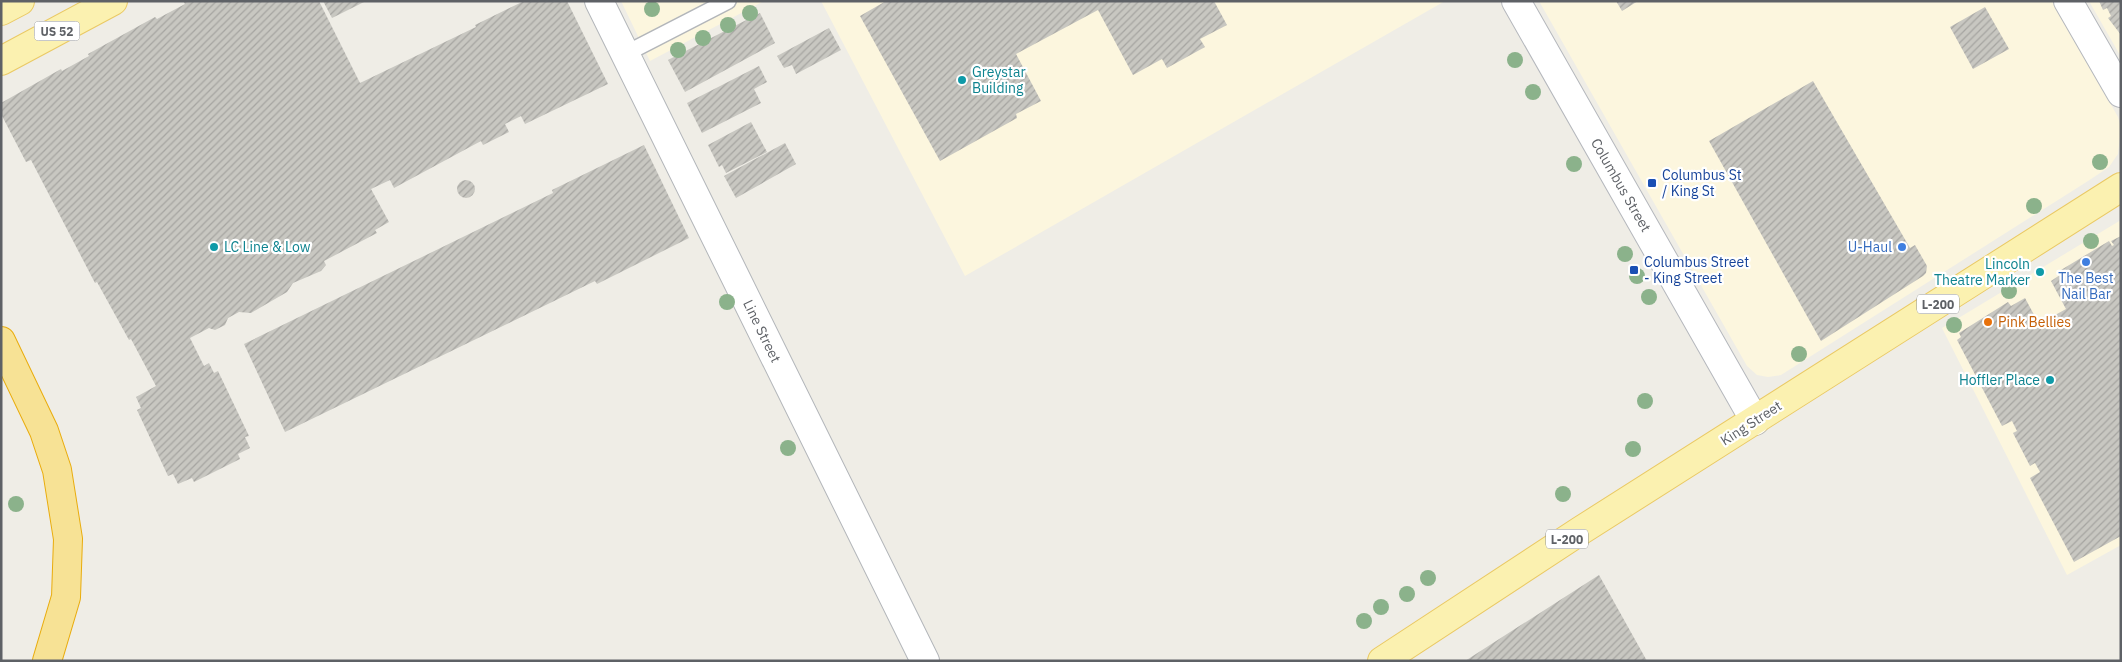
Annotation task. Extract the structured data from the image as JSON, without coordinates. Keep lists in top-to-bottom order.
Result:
{
  "streets": {
    "main road": ["US 52", "L-200", "King Street"],
    "street": ["Columbus Street", "Line Street"]
  },
  "crossings": [
    ["Columbus Street", "King Street"]
  ],
  "places": {
    "other": [
      "Greystar Building",
      "LC Line & Low",
      "U-Haul",
      "The Best Nail Bar",
      "Lincoln Theatre Marker",
      "Pink Bellies",
      "Hoffler Place"
    ],
    "transit": ["Columbus St / King St", "Columbus Street - King Street"]
  }
}
